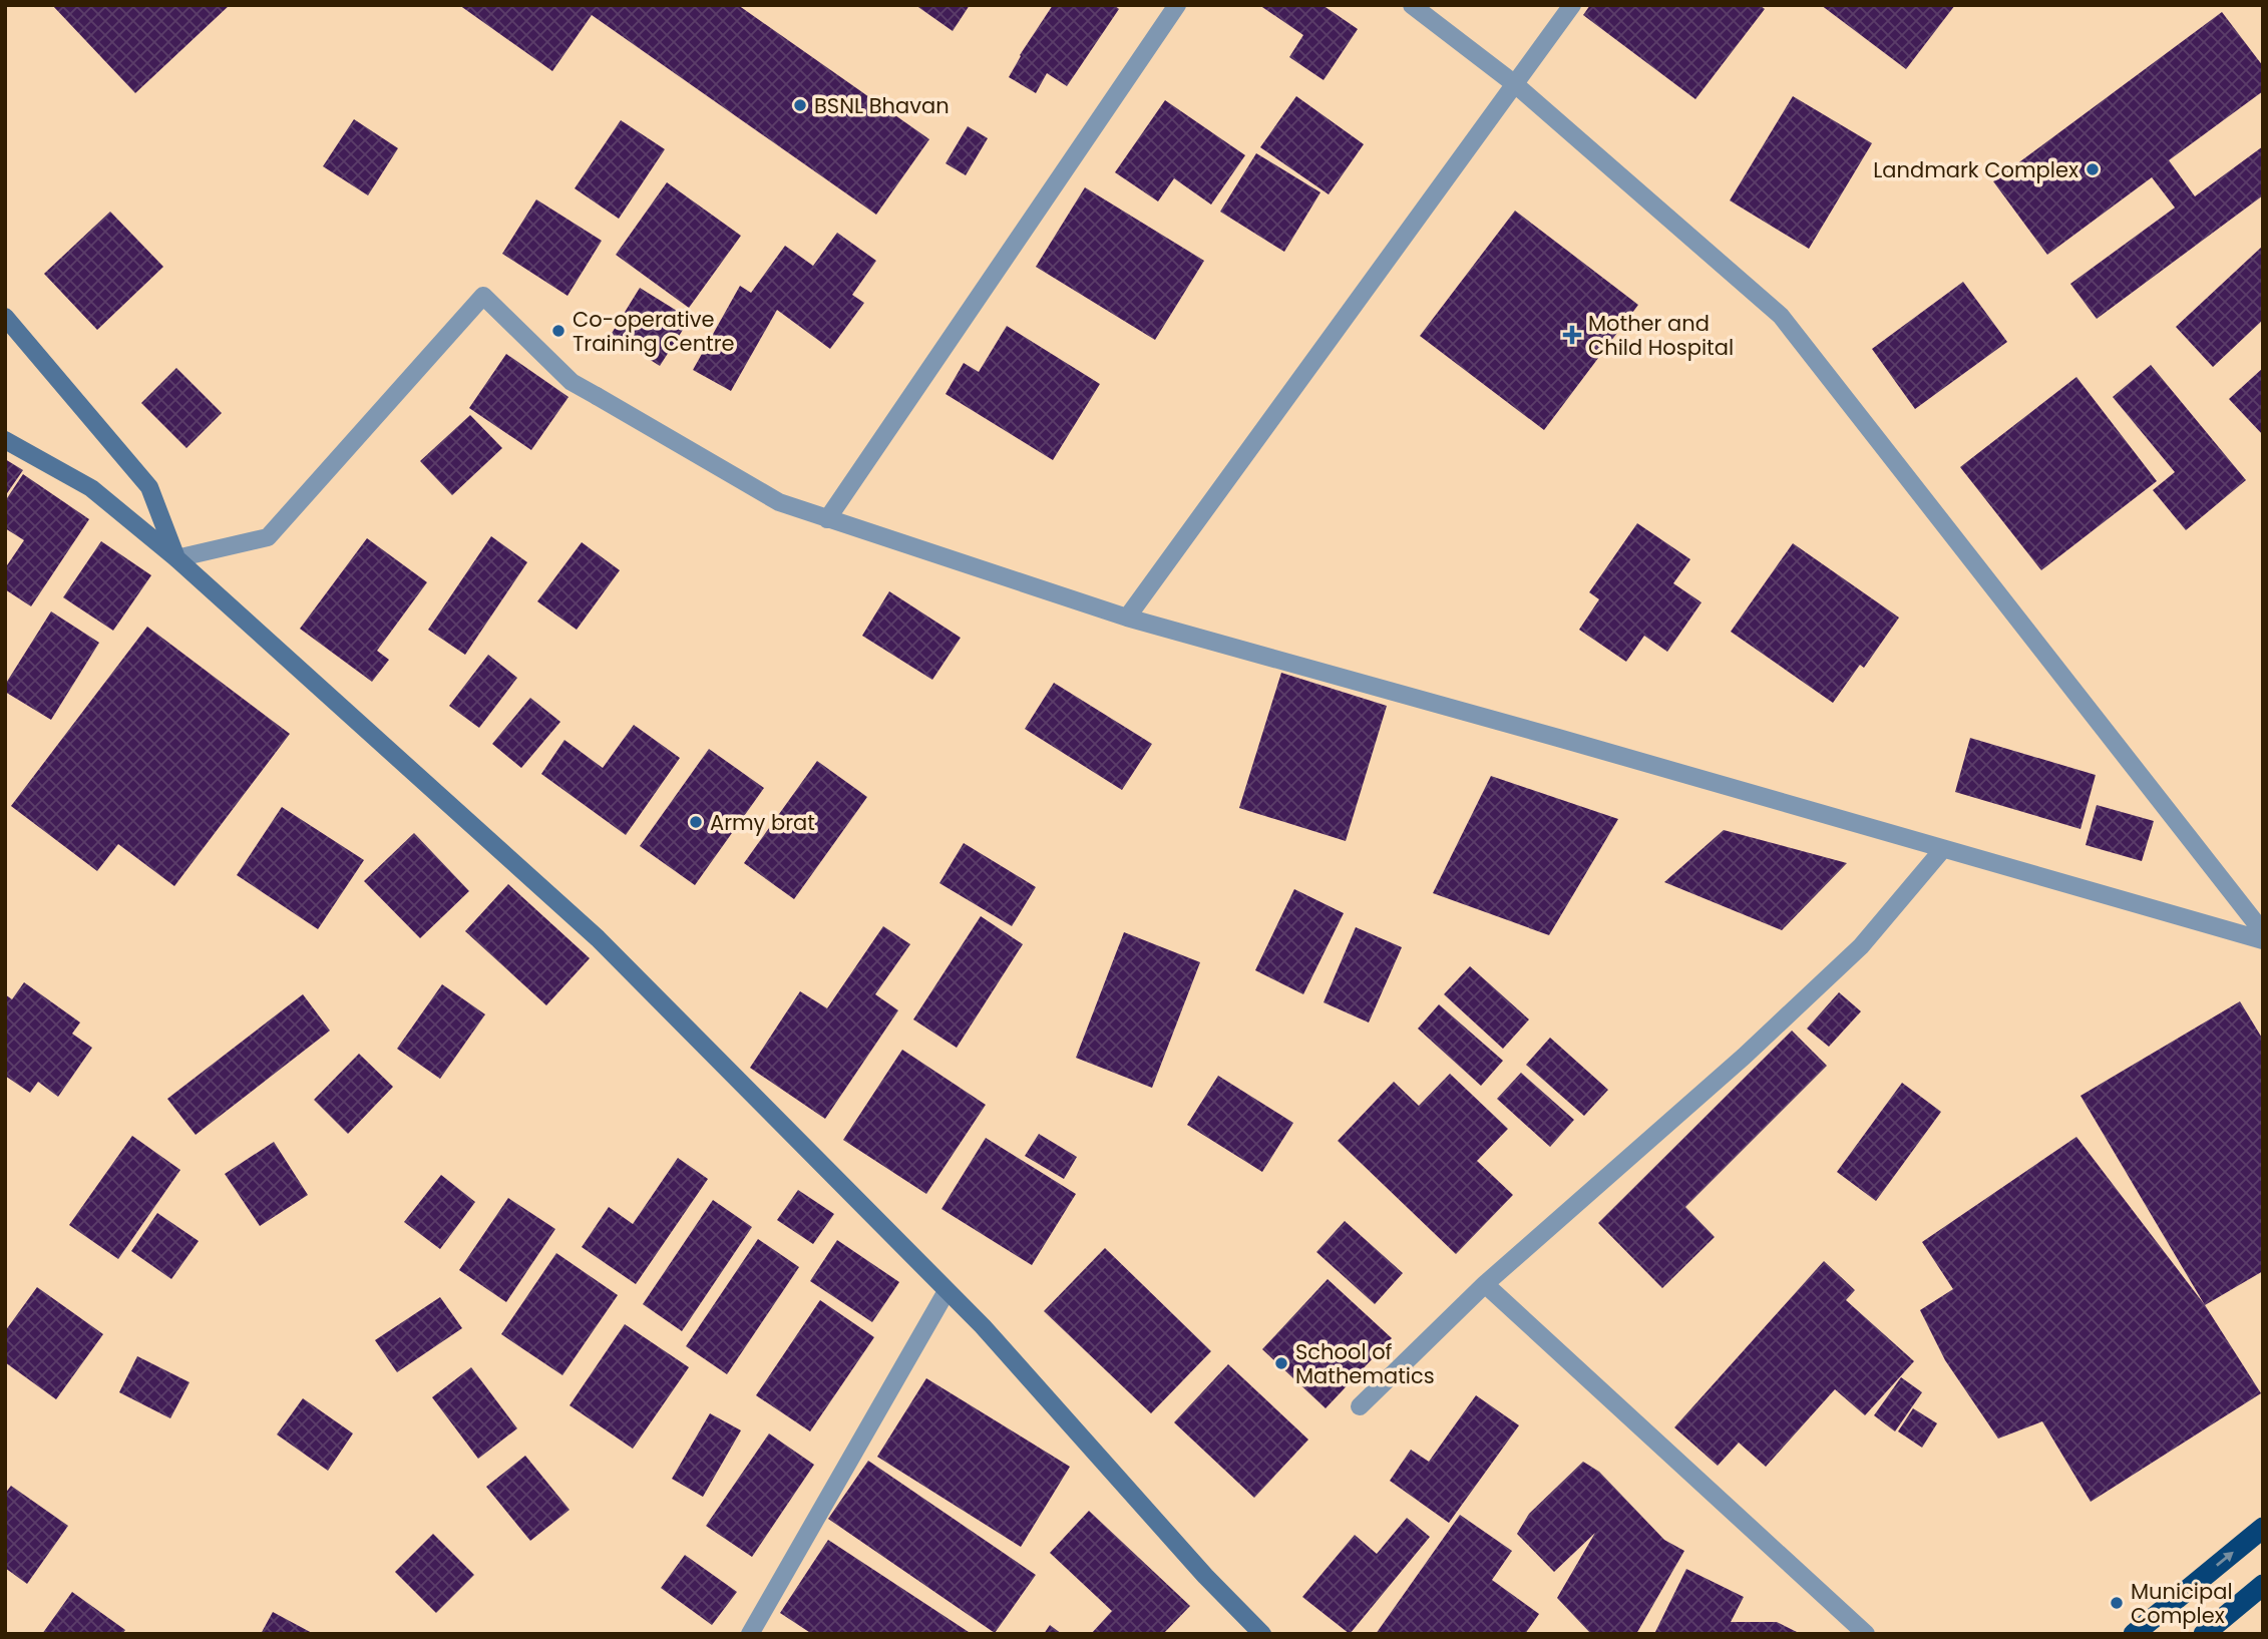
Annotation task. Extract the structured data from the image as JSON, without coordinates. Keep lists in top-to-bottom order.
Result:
{
  "places": {
    "other": [
      "BSNL Bhavan",
      "Landmark Complex",
      "Co-operative Training Centre",
      "Army brat",
      "School of Mathematics",
      "Municipal Complex"
    ],
    "health": ["Mother and Child Hospital"]
  }
}
